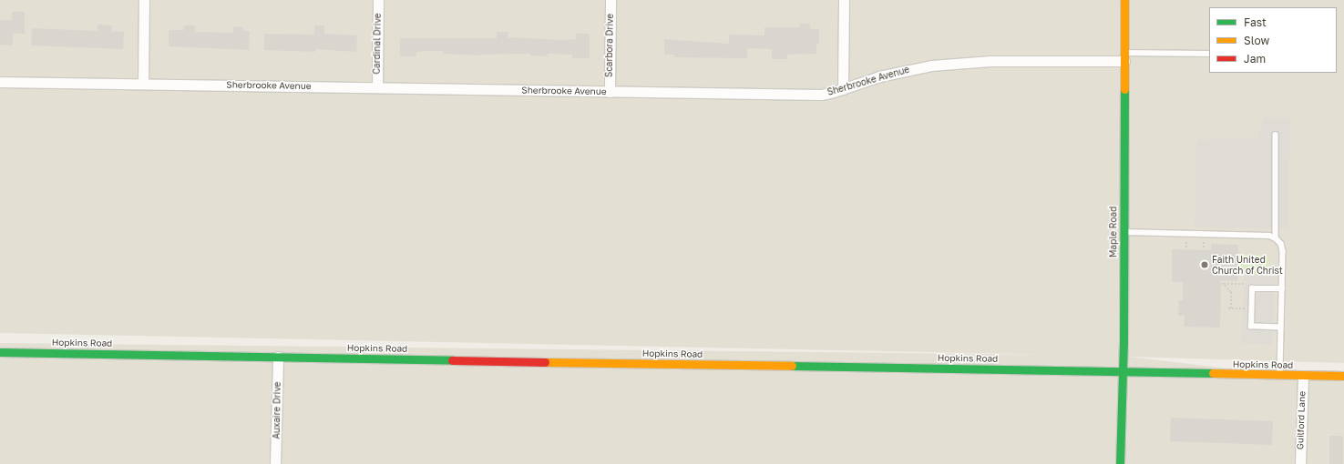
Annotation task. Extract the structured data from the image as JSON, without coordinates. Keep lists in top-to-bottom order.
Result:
{
  "streets": {
    "street": [
      "Cardinal Drive",
      "Scarbora Drive",
      "Sherbrooke Avenue",
      "Maple Road",
      "Hopkins Road",
      "Auxaire Drive",
      "Guilford Lane"
    ]
  },
  "crossings": [
    ["Cardinal Drive", "Sherbrooke Avenue"],
    ["Scarbora Drive", "Sherbrooke Avenue"],
    ["Sherbrooke Avenue", "Maple Road"],
    ["Maple Road", "Hopkins Road"],
    ["Hopkins Road", "Auxaire Drive"],
    ["Hopkins Road", "Guilford Lane"]
  ],
  "places": ["Faith United Church of Christ"],
  "legend": ["Fast", "Slow", "Jam"]
}
